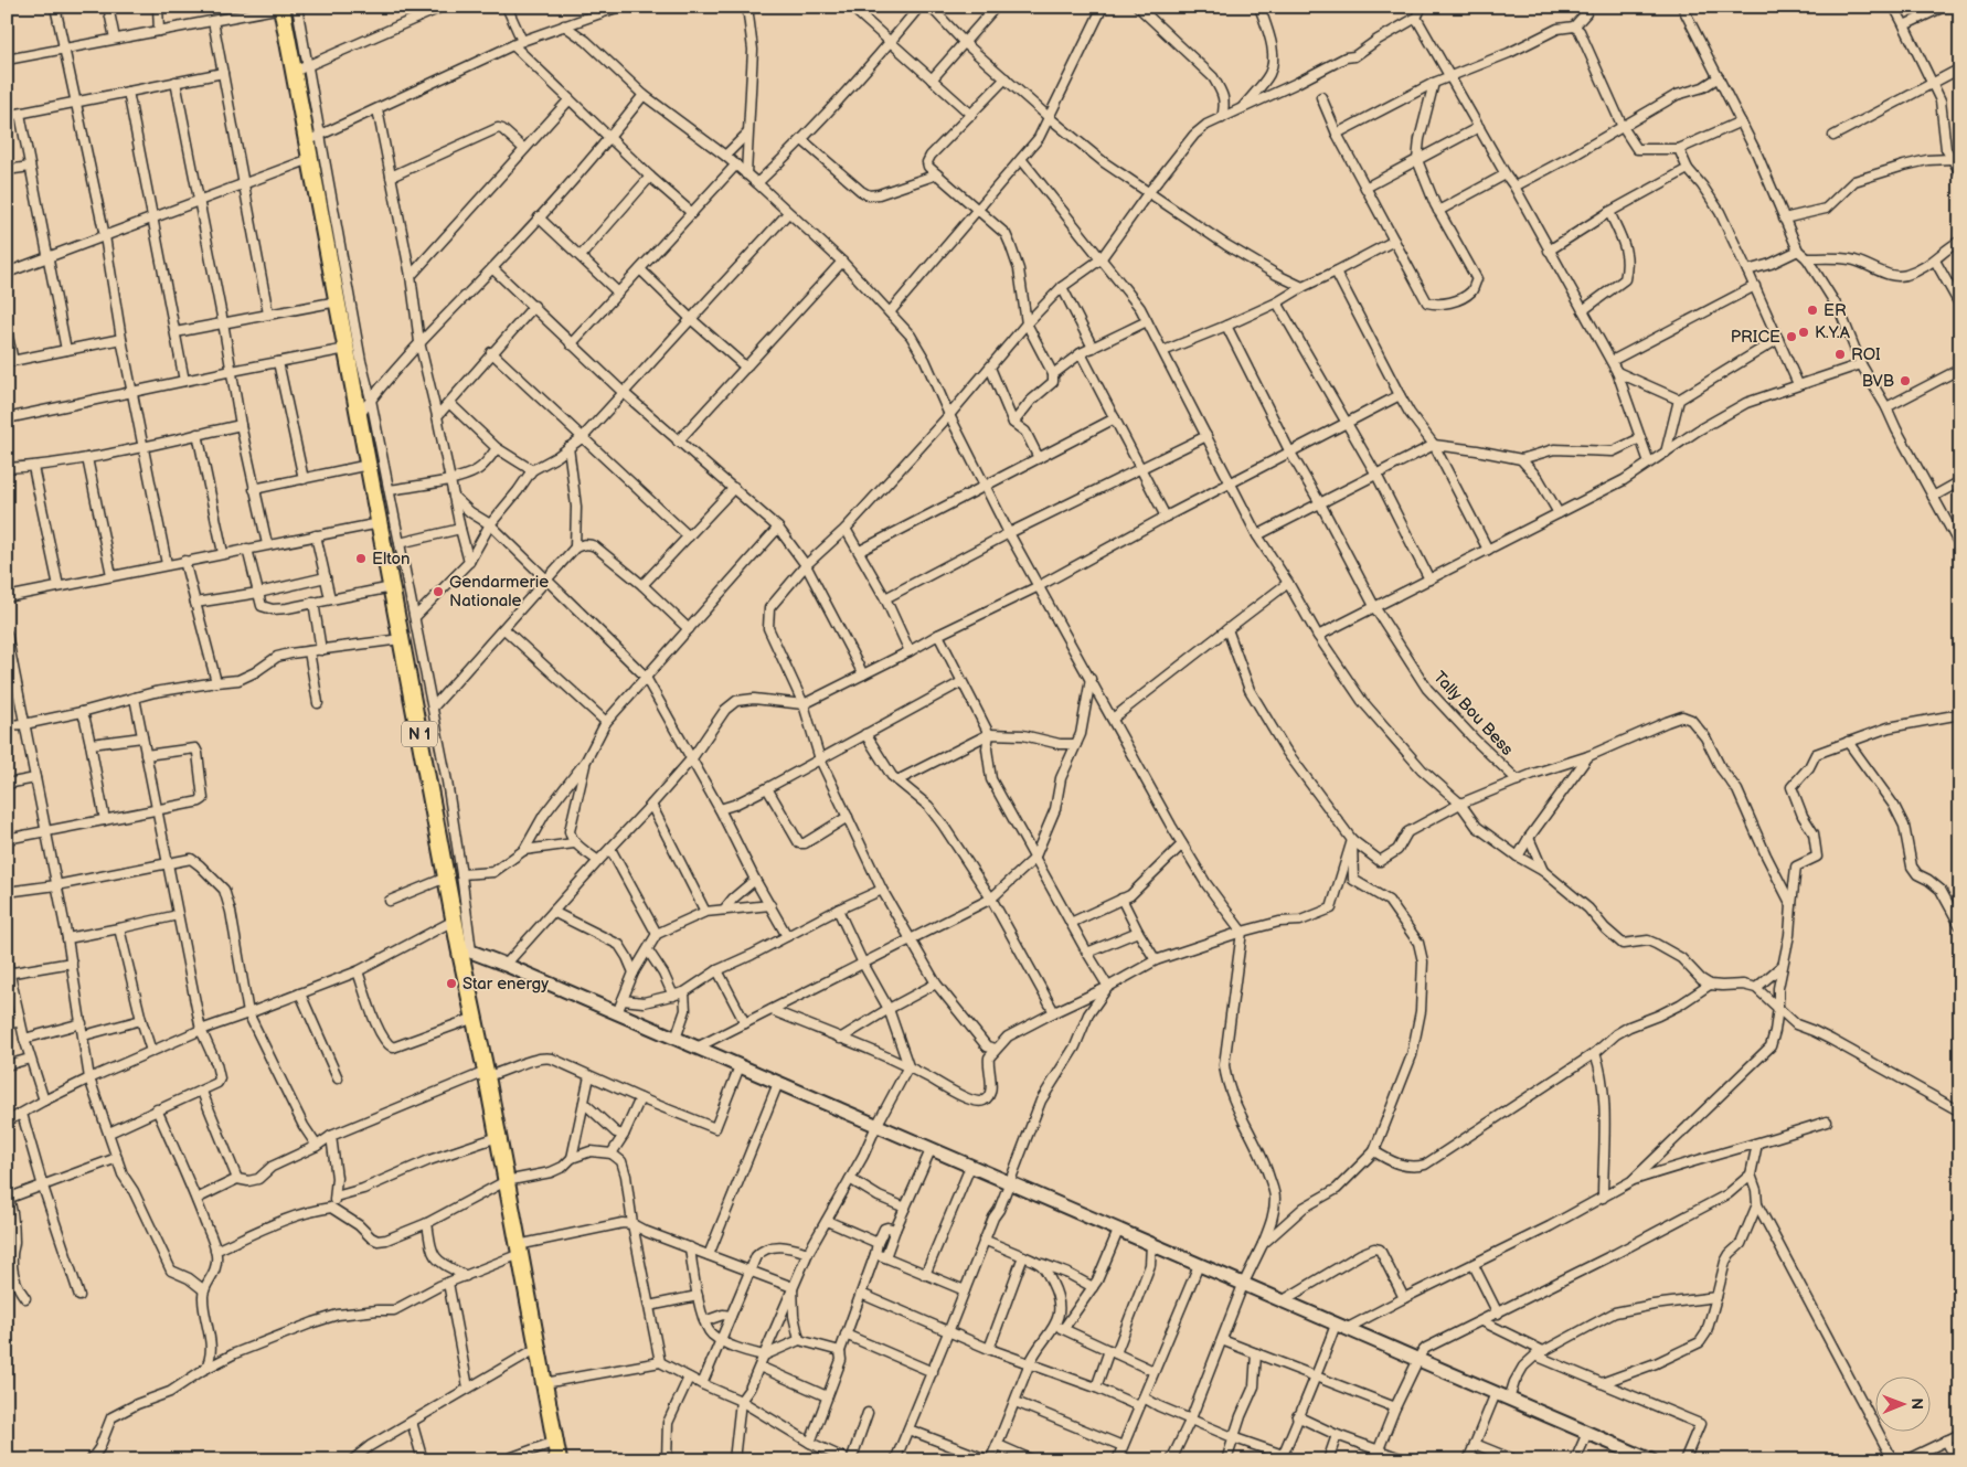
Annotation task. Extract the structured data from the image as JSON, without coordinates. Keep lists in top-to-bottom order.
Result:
{
  "streets": {
    "highway": ["N 1"],
    "street": ["Tally Bou Bess"]
  },
  "places": [
    "ER",
    "K.Y.A",
    "PRICE",
    "ROI",
    "BVB",
    "Elton",
    "Gendarmerie Nationale",
    "Star energy"
  ],
  "north": "right"
}
